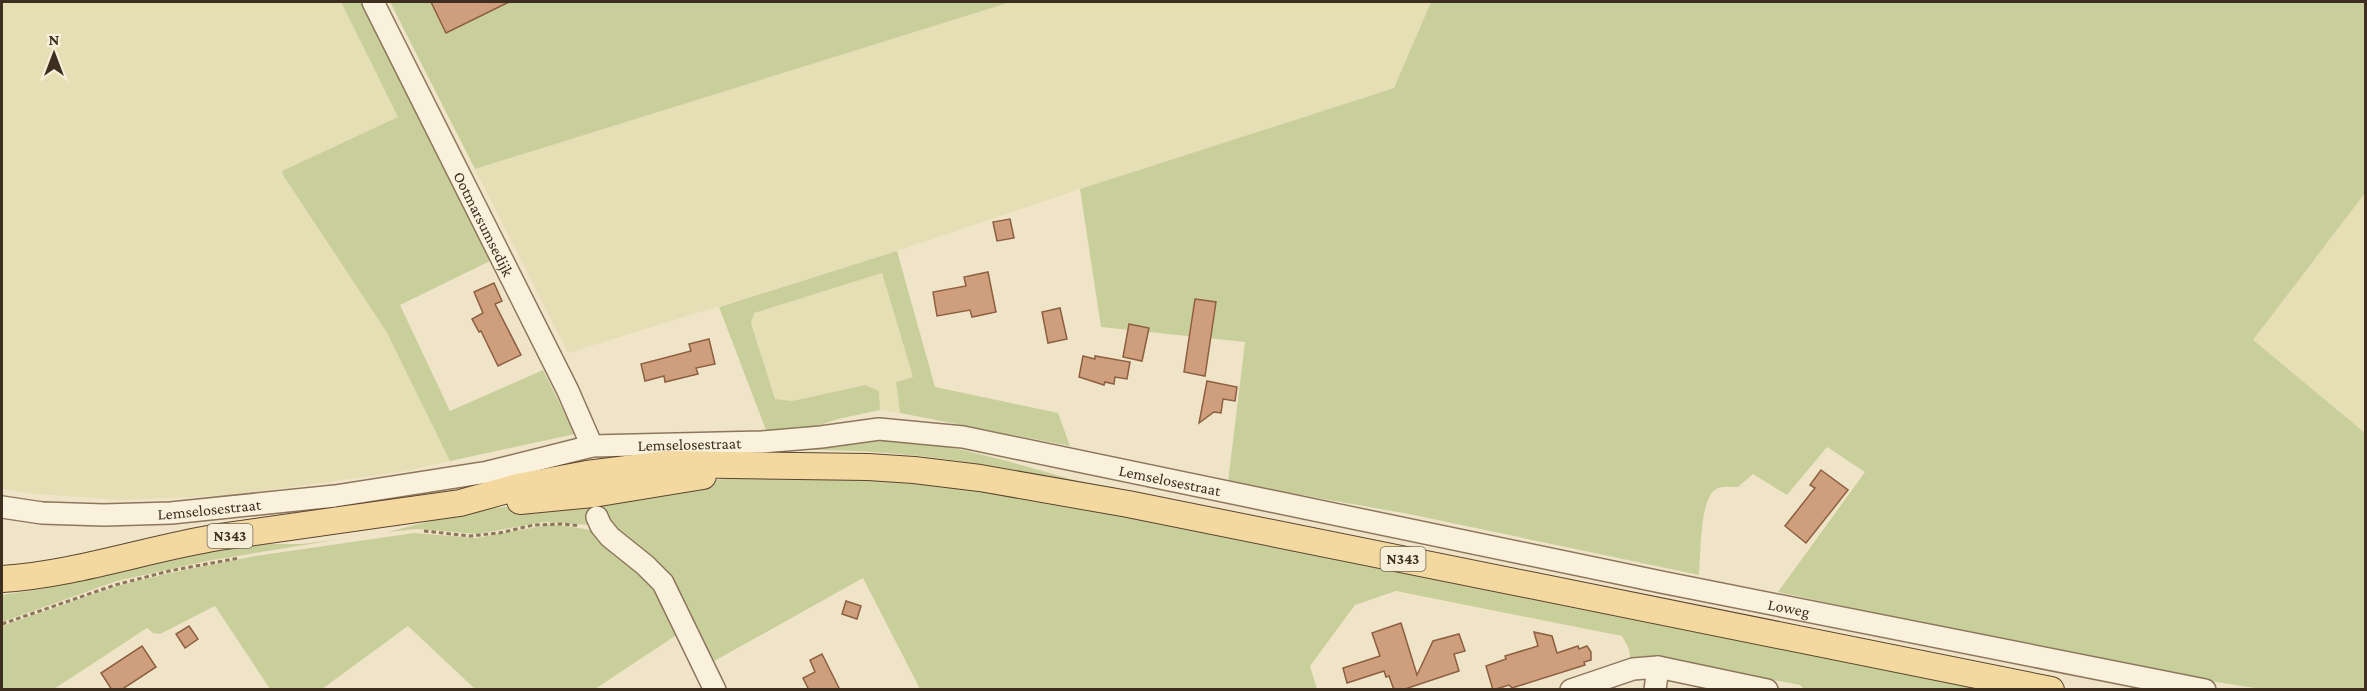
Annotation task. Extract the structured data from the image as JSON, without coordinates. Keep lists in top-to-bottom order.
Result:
{
  "streets": {
    "main road": ["N343"],
    "street": ["Ootmarsumsedijk", "Lemselosestraat", "Loweg"]
  },
  "crossings": [
    ["Ootmarsumsedijk", "Lemselosestraat"],
    ["Lemselosestraat", "Loweg"]
  ],
  "north": "top"
}
